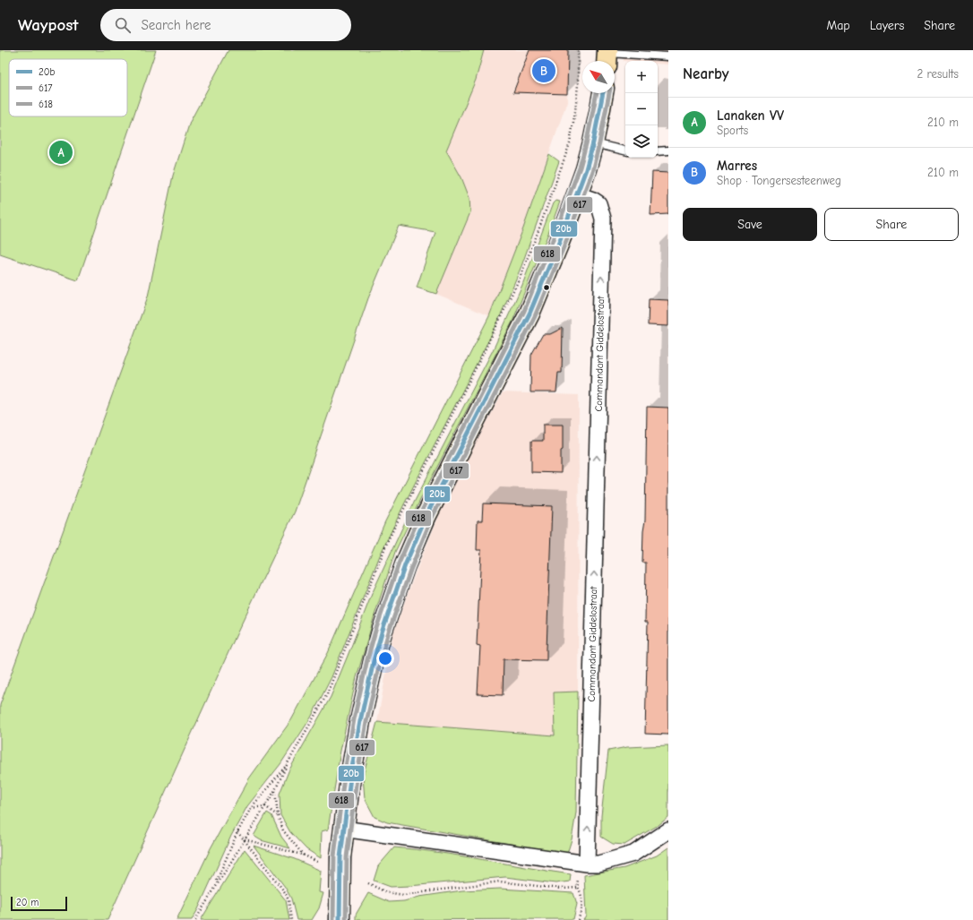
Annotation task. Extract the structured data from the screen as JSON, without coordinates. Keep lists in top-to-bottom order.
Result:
{
  "streets": {
    "street": ["Commandant Giddelostraat"]
  },
  "one_way": ["Commandant Giddelostraat"],
  "lines": ["transit line 20b", "transit line 617", "transit line 618"],
  "legend": ["20b", "617", "618"],
  "scale_bar": "20 m",
  "north": "top left",
  "page": {
    "header": "Waypost",
    "search": "Search here",
    "nav": ["Map", "Layers", "Share"],
    "heading": ["Nearby", "2 results"],
    "pins": ["B", "A"],
    "map_buttons": ["+", "−"],
    "list": [
      {
        "mark": "A",
        "name": "Lanaken VV",
        "note": "Sports",
        "value": "210 m"
      },
      {
        "mark": "B",
        "name": "Marres",
        "note": "Shop · Tongersesteenweg",
        "value": "210 m"
      }
    ],
    "buttons": ["Save", "Share"],
    "scale": "20 m"
  }
}
